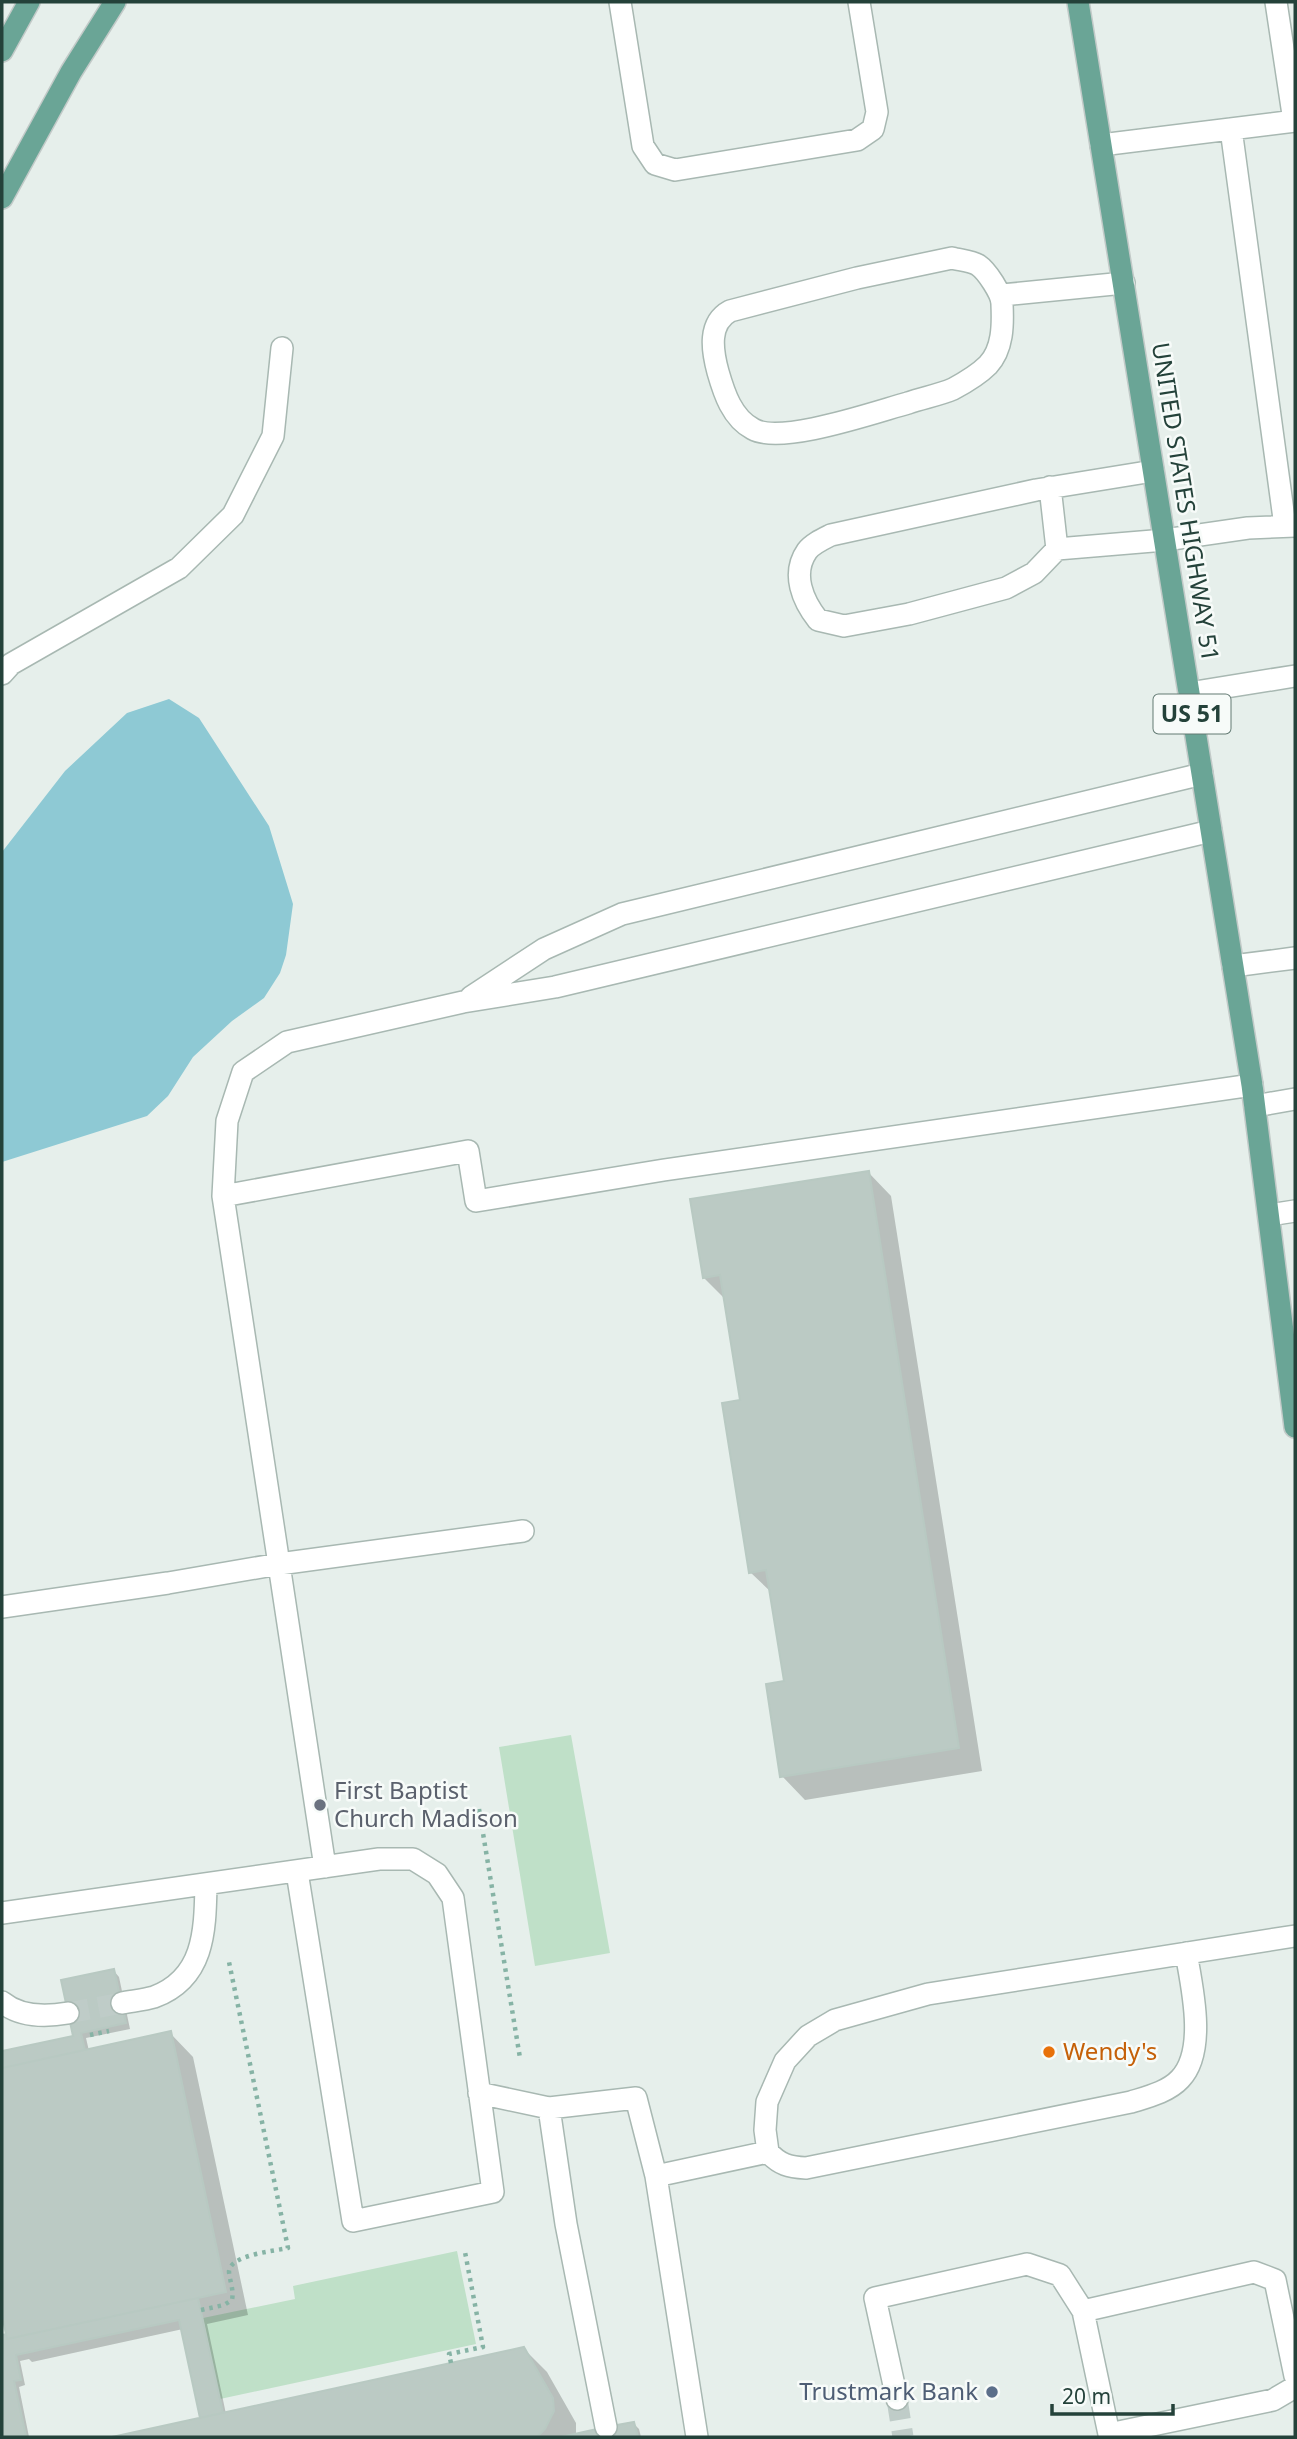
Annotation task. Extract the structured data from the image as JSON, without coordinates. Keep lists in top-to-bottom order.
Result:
{
  "streets": {
    "main road": ["UNITED STATES HIGHWAY 51", "US 51"]
  },
  "places": ["First Baptist Church Madison", "Wendy's", "Trustmark Bank"],
  "scale_bar": "20 m"
}
